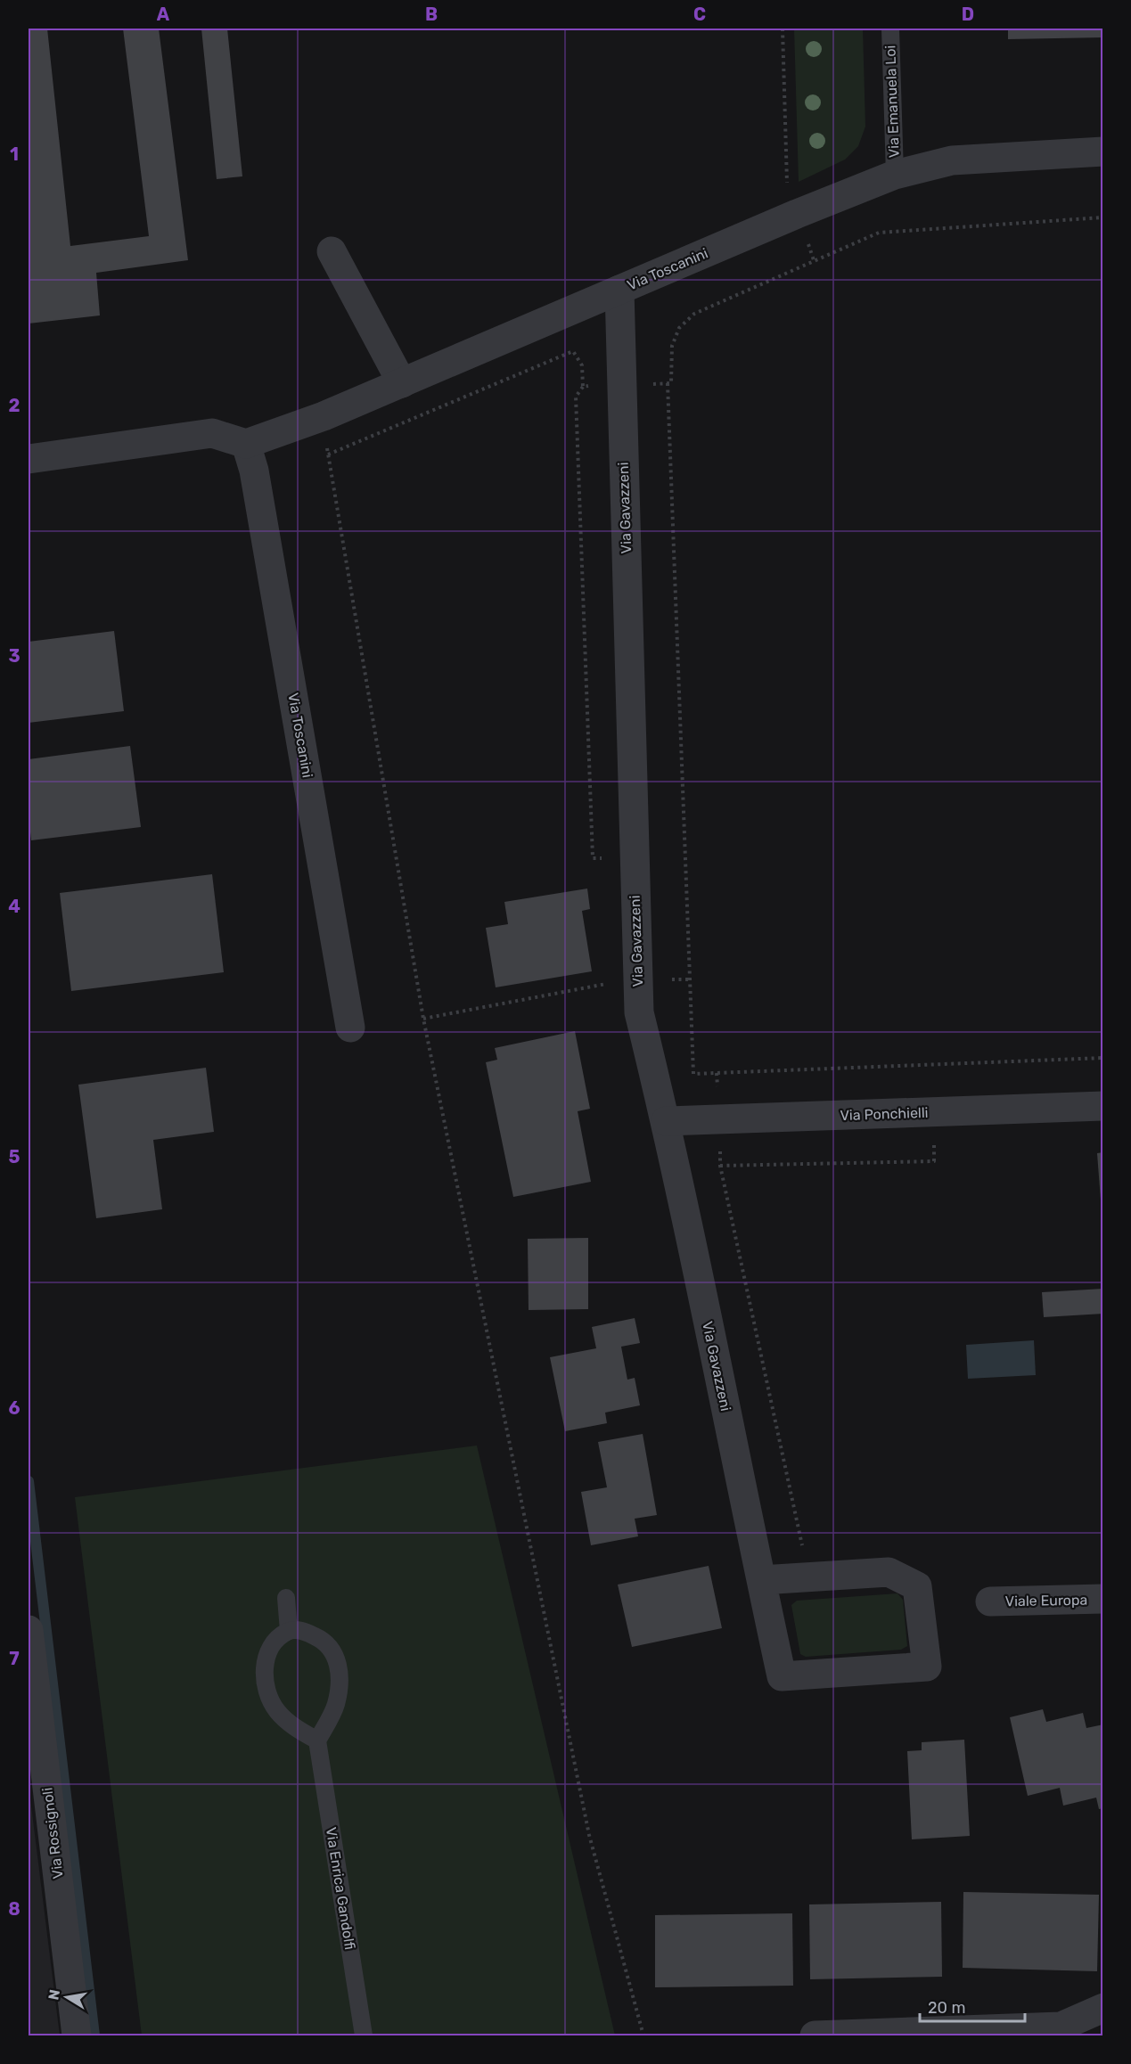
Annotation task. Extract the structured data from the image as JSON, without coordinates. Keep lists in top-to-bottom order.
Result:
{
  "streets": {
    "street": [
      "Via Toscanini",
      "Via Gavazzeni",
      "Via Ponchielli",
      "Viale Europa",
      "Via Rossignoli"
    ],
    "lane": ["Via Emanuela Loi", "Via Enrica Gandolfi"]
  },
  "crossings": [
    ["Via Emanuela Loi", "Via Toscanini"],
    ["Via Toscanini", "Via Gavazzeni"],
    ["Via Gavazzeni", "Via Ponchielli"]
  ],
  "scale_bar": "20 m",
  "north": "left",
  "grid": {
    "columns": [
      "A",
      "B",
      "C",
      "D"
    ],
    "rows": [
      "1",
      "2",
      "3",
      "4",
      "5",
      "6",
      "7",
      "8"
    ]
  }
}
